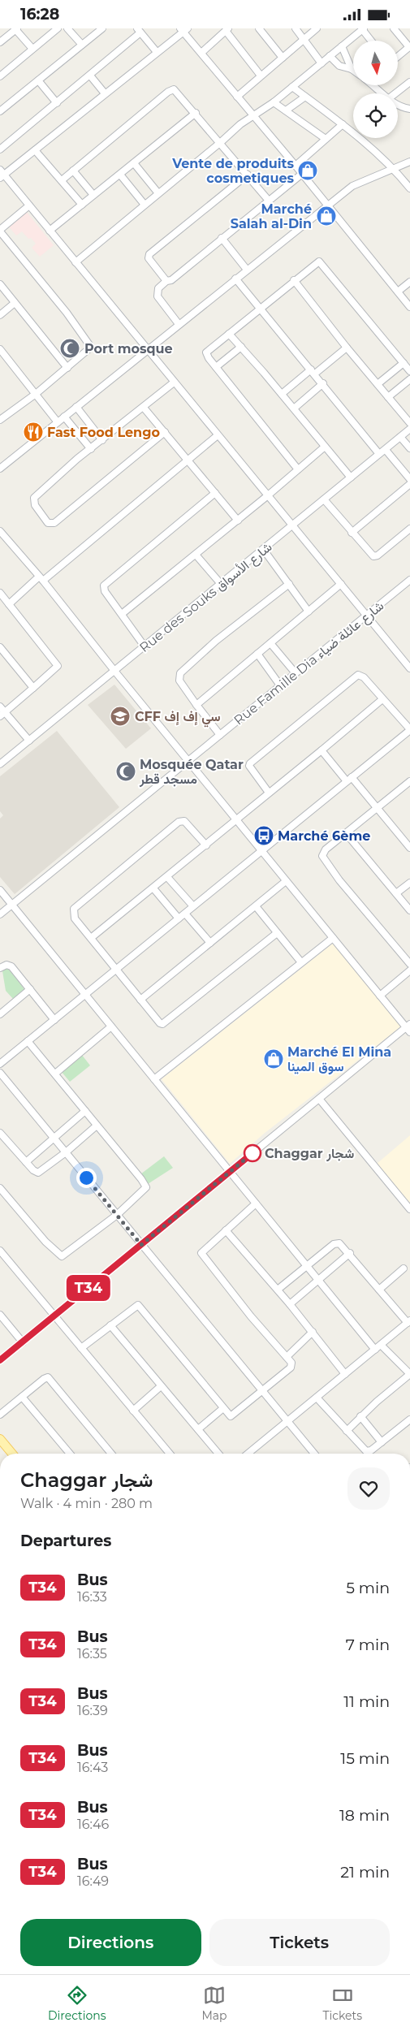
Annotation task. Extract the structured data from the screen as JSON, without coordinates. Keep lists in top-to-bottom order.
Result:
{
  "streets": {
    "street": ["Rue des Souks شارع الأسواق", "Rue Famille Dia شارع عائلة ضياء"]
  },
  "places": {
    "shop": ["Vente de produits cosmetiques", "Marché Salah al-Din", "Marché El Mina سوق المينا"],
    "mosque": ["Port mosque", "Mosquée Qatar مسجد قطر"],
    "restaurant": ["Fast Food Lengo"],
    "school or university": ["CFF سي إف إف"],
    "bus stop": ["Marché 6ème"],
    "other": ["Chaggar شجار"]
  },
  "lines": ["bus line T34"],
  "north": "bottom",
  "page": {
    "status": "16:28",
    "on_map": "T34",
    "heading": [
      ["Chaggar شجار", "Walk · 4 min · 280 m"],
      "Departures"
    ],
    "list": [
      {
        "mark": "T34",
        "name": "Bus",
        "note": "16:33",
        "value": "5 min"
      },
      {
        "mark": "T34",
        "name": "Bus",
        "note": "16:35",
        "value": "7 min"
      },
      {
        "mark": "T34",
        "name": "Bus",
        "note": "16:39",
        "value": "11 min"
      },
      {
        "mark": "T34",
        "name": "Bus",
        "note": "16:43",
        "value": "15 min"
      },
      {
        "mark": "T34",
        "name": "Bus",
        "note": "16:46",
        "value": "18 min"
      },
      {
        "mark": "T34",
        "name": "Bus",
        "note": "16:49",
        "value": "21 min"
      }
    ],
    "buttons": ["Directions", "Tickets"],
    "tabs": ["Directions", "Map", "Tickets"]
  }
}
